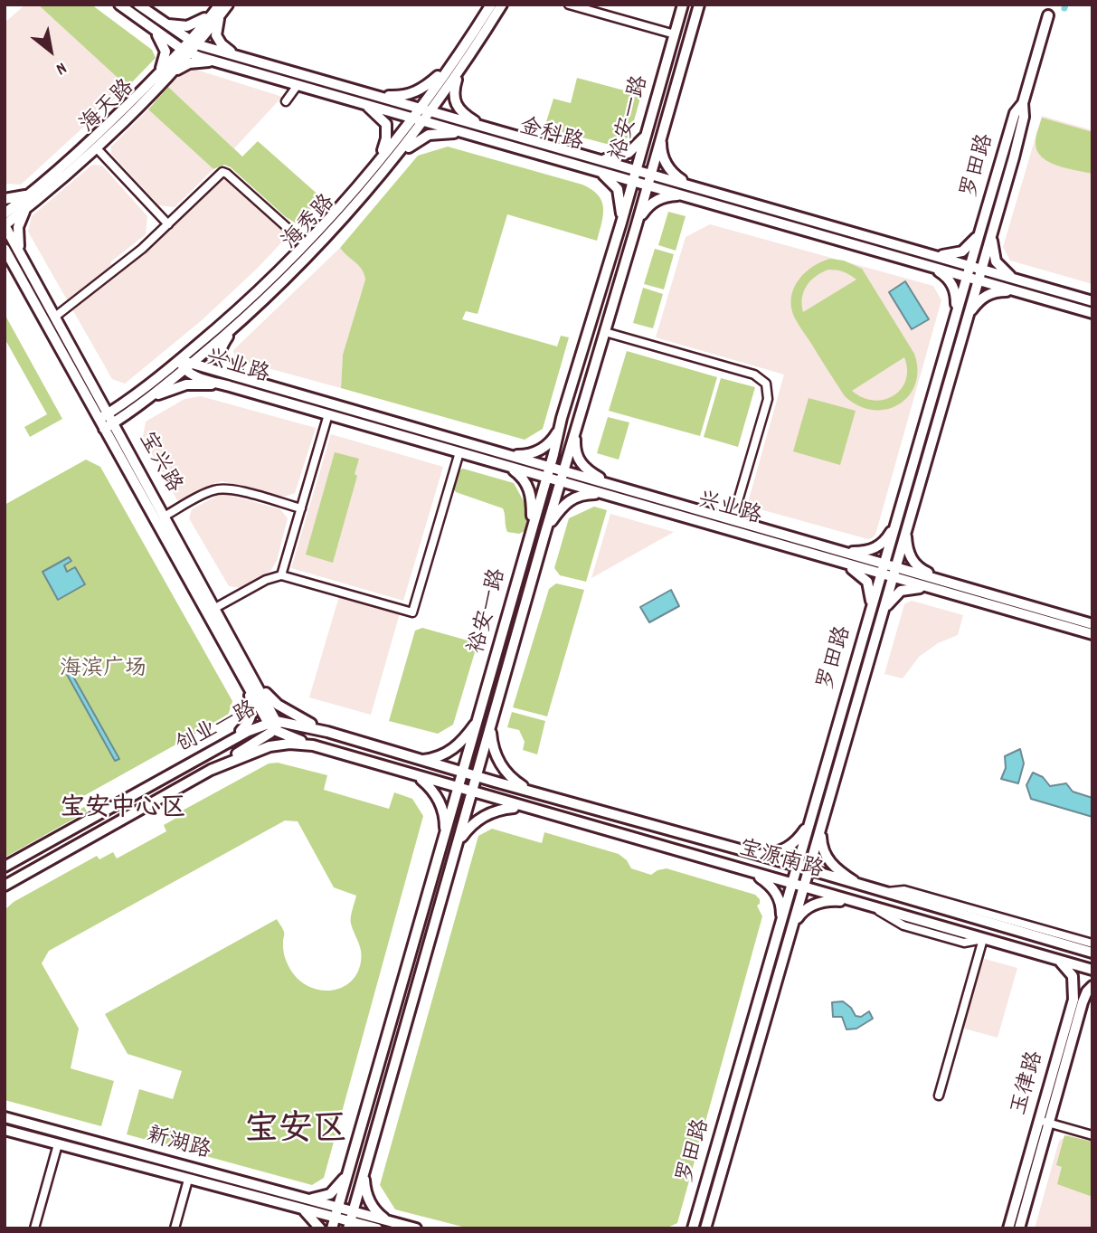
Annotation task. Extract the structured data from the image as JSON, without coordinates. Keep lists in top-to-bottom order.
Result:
{
  "streets": {
    "main road": [
      "海天路",
      "裕安一路",
      "金科路",
      "罗田路",
      "海秀路",
      "兴业路",
      "宝兴路",
      "创业一路",
      "宝源南路",
      "玉律路",
      "新湖路"
    ]
  },
  "crossings": [
    ["海天路", "金科路"],
    ["海天路", "宝兴路"],
    ["裕安一路", "金科路"],
    ["裕安一路", "兴业路"],
    ["裕安一路", "创业一路"],
    ["裕安一路", "宝源南路"],
    ["裕安一路", "新湖路"],
    ["金科路", "罗田路"],
    ["金科路", "海秀路"],
    ["罗田路", "兴业路"],
    ["罗田路", "宝源南路"],
    ["海秀路", "兴业路"],
    ["海秀路", "宝兴路"],
    ["宝兴路", "创业一路"],
    ["创业一路", "宝源南路"],
    ["宝源南路", "玉律路"]
  ],
  "districts": ["宝安中心区", "宝安区"],
  "parks": ["海滨广场"],
  "north": "bottom right"
}
